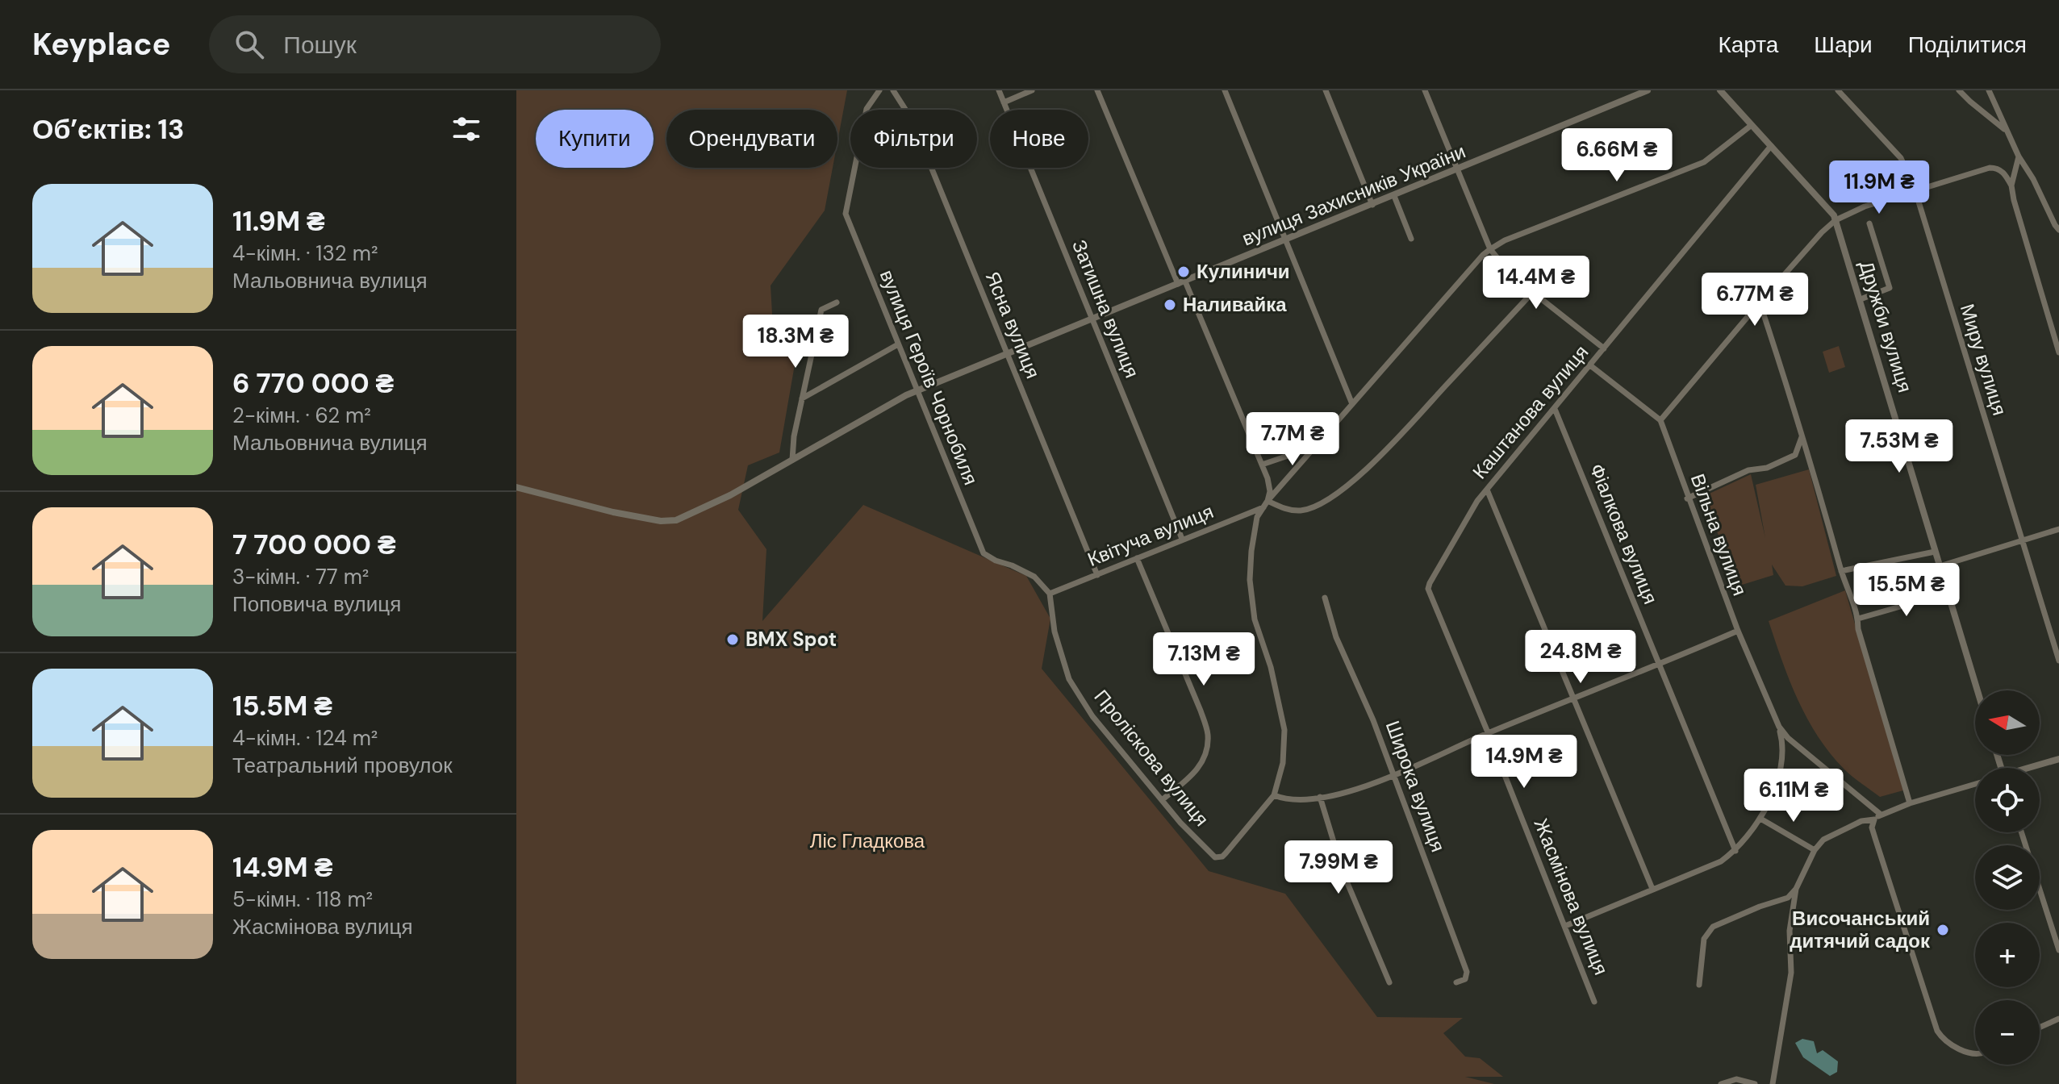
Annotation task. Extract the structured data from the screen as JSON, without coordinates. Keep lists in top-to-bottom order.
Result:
{
  "streets": {
    "street": [
      "вулиця Захисників України",
      "Затишна вулиця",
      "Ясна вулиця",
      "Дружби вулиця",
      "Миру вулиця",
      "вулиця Героїв Чорнобиля",
      "Каштанова вулиця",
      "Фіалкова вулиця",
      "Вільна вулиця",
      "Квітуча вулиця",
      "Проліскова вулиця",
      "Широка вулиця",
      "Жасмінова вулиця"
    ]
  },
  "crossings": [
    ["вулиця Захисників України", "Затишна вулиця"],
    ["вулиця Захисників України", "Ясна вулиця"],
    ["вулиця Захисників України", "вулиця Героїв Чорнобиля"],
    ["Затишна вулиця", "Квітуча вулиця"],
    ["Ясна вулиця", "Квітуча вулиця"],
    ["Дружби вулиця", "Каштанова вулиця"],
    ["вулиця Героїв Чорнобиля", "Квітуча вулиця"],
    ["вулиця Героїв Чорнобиля", "Проліскова вулиця"],
    ["Каштанова вулиця", "Фіалкова вулиця"],
    ["Каштанова вулиця", "Жасмінова вулиця"],
    ["Квітуча вулиця", "Проліскова вулиця"]
  ],
  "parks": ["Ліс Гладкова"],
  "places": [
    "Кулиничи",
    "Наливайка",
    "BMX Spot",
    "Височанський дитячий садок"
  ],
  "north": "left",
  "page": {
    "header": "Keyplace",
    "search": "Пошук",
    "nav": ["Карта", "Шари", "Поділитися"],
    "heading": "Об’єктів: 13",
    "chip": [
      "Купити",
      "Орендувати",
      "Фільтри",
      "Нове"
    ],
    "price": [
      "6.66M ₴",
      "11.9M ₴",
      "14.4M ₴",
      "6.77M ₴",
      "18.3M ₴",
      "7.7M ₴",
      "7.53M ₴",
      "15.5M ₴",
      "24.8M ₴",
      "7.13M ₴",
      "14.9M ₴",
      "6.11M ₴",
      "7.99M ₴"
    ],
    "list": [
      {
        "name": "11.9M ₴",
        "note": "4-кімн. · 132 m² · Мальовнича вулиця"
      },
      {
        "name": "6 770 000 ₴",
        "note": "2-кімн. · 62 m² · Мальовнича вулиця"
      },
      {
        "name": "7 700 000 ₴",
        "note": "3-кімн. · 77 m² · Поповича вулиця"
      },
      {
        "name": "15.5M ₴",
        "note": "4-кімн. · 124 m² · Театральний провулок"
      },
      {
        "name": "14.9M ₴",
        "note": "5-кімн. · 118 m² · Жасмінова вулиця"
      }
    ],
    "map_buttons": ["+", "−"]
  }
}
